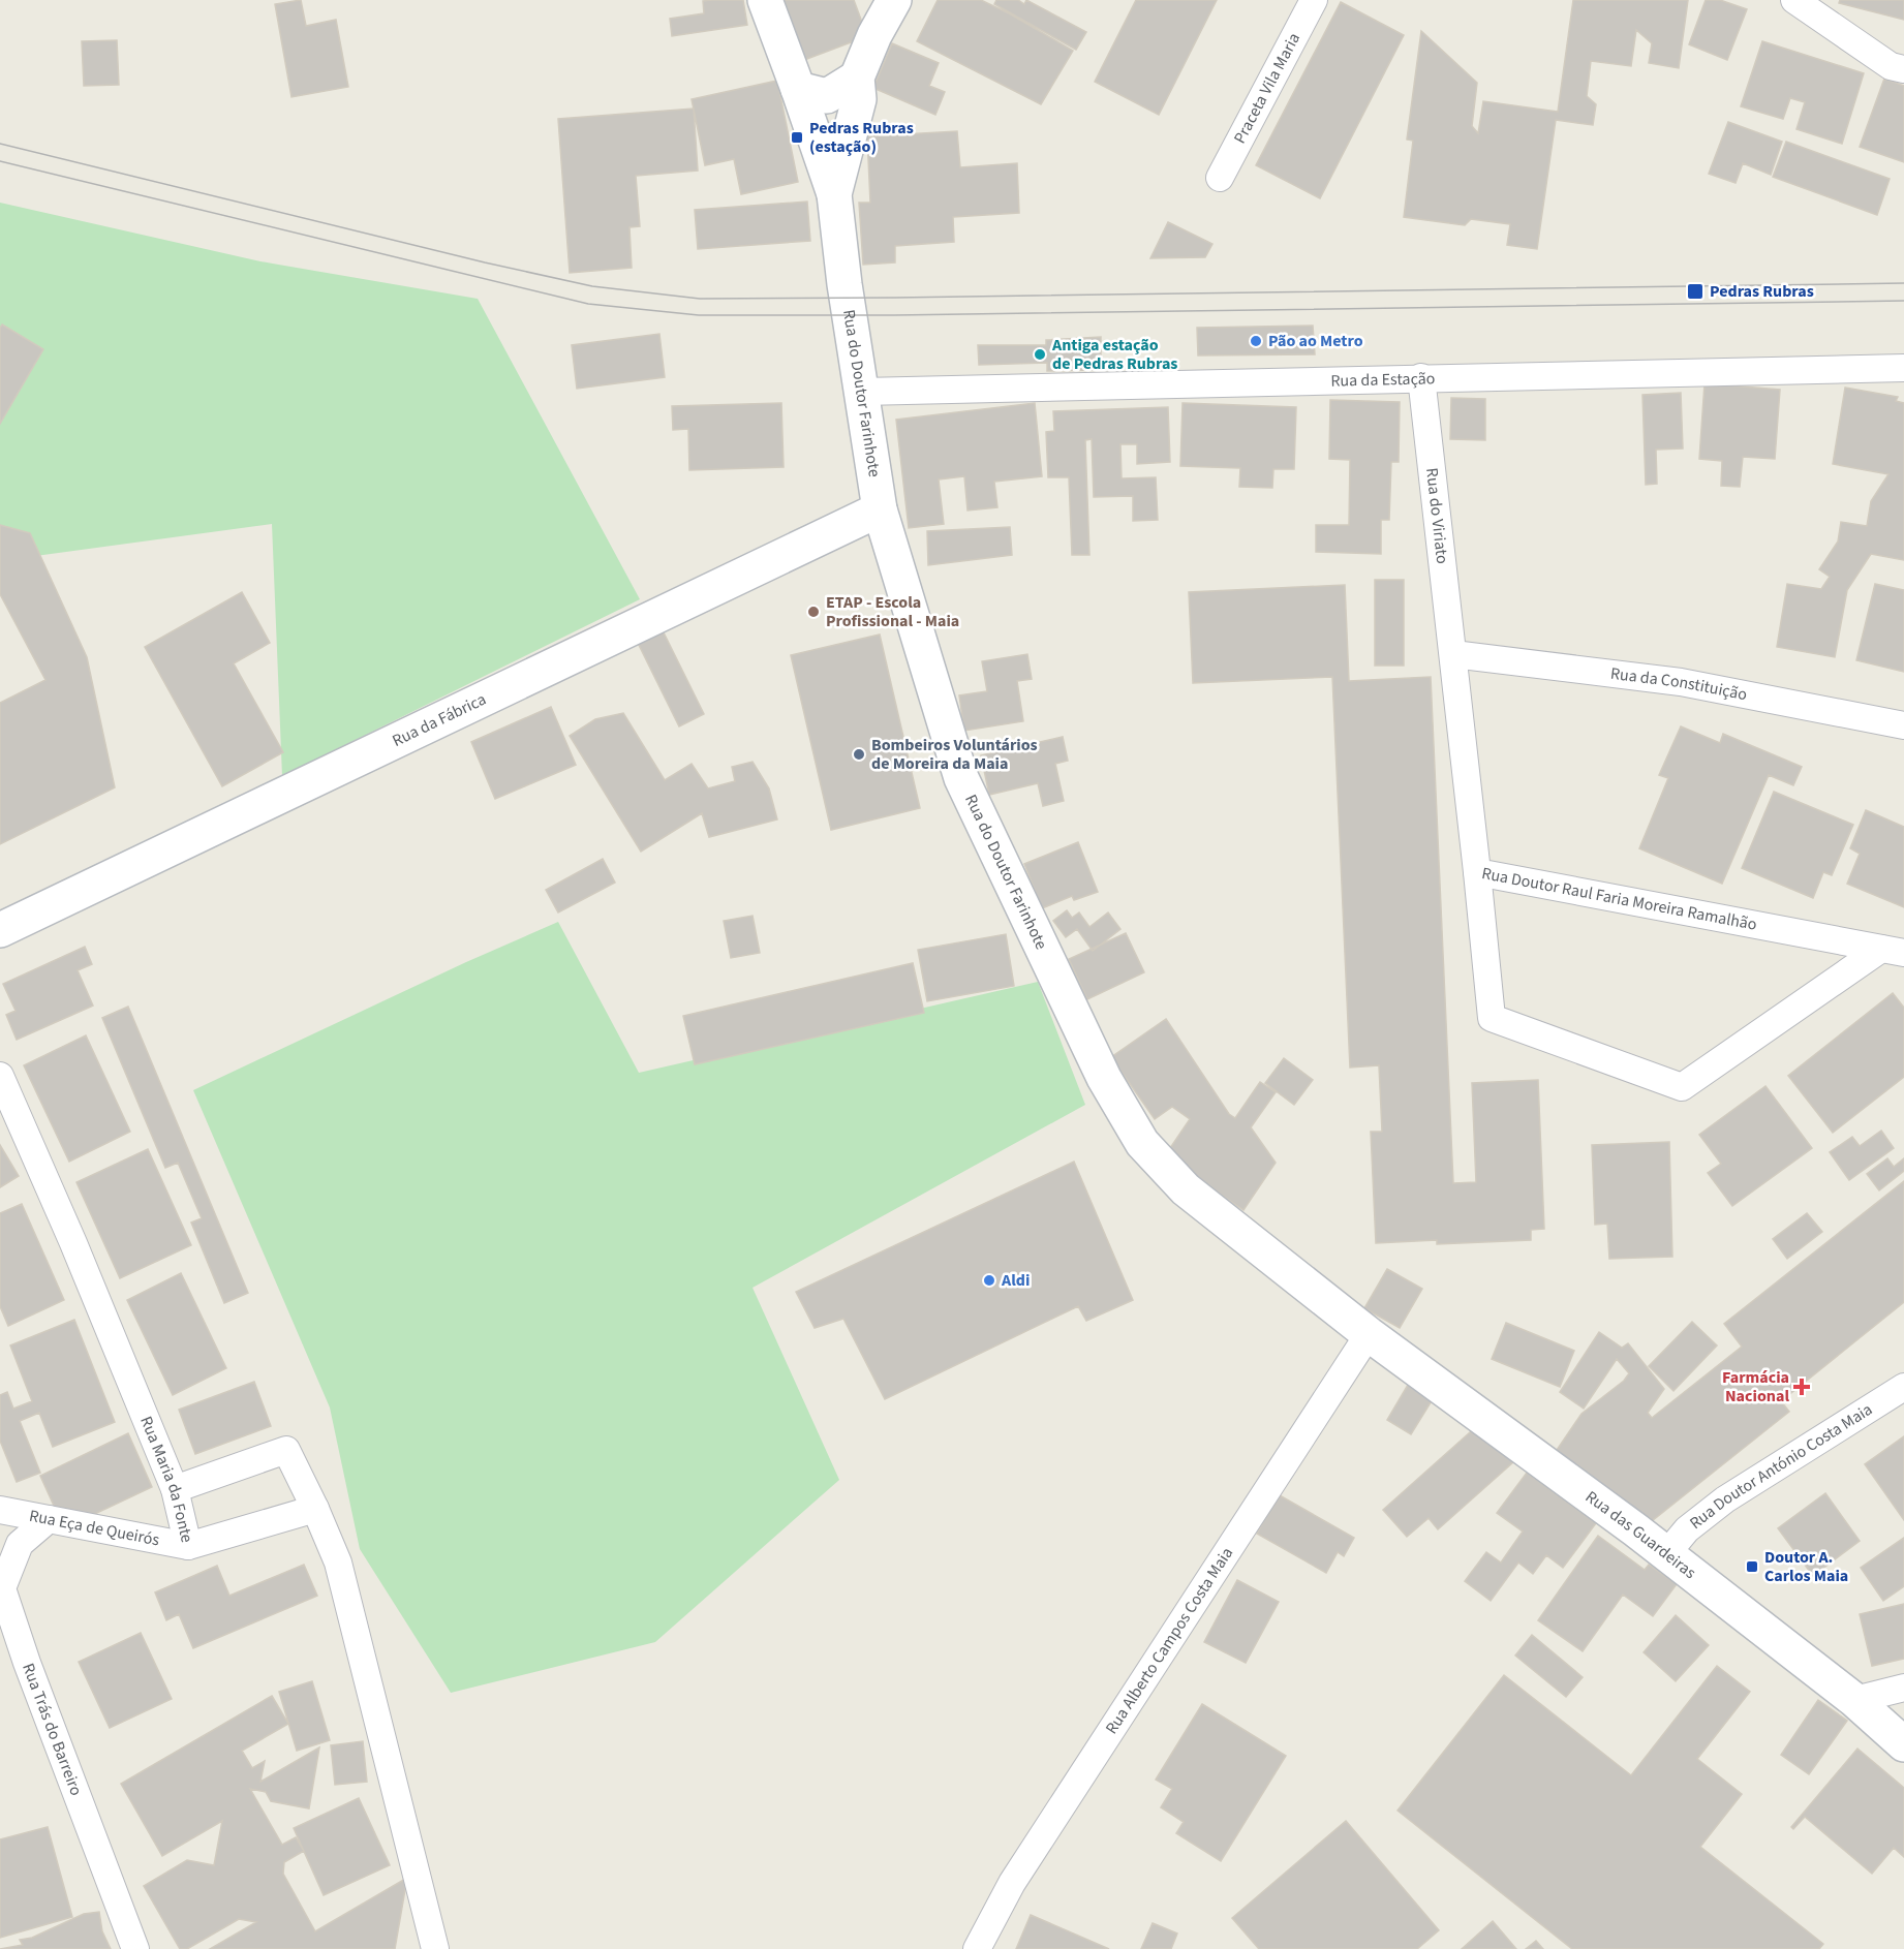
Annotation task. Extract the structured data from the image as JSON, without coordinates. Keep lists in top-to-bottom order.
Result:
{
  "streets": {
    "main road": ["Rua do Doutor Farinhote", "Rua da Fábrica", "Rua das Guardeiras"],
    "street": [
      "Praceta Vila Maria",
      "Rua da Estação",
      "Rua do Viriato",
      "Rua da Constituição",
      "Rua Doutor Raul Faria Moreira Ramalhão",
      "Rua Doutor António Costa Maia",
      "Rua Maria da Fonte",
      "Rua Eça de Queirós",
      "Rua Alberto Campos Costa Maia",
      "Rua Trás do Barreiro"
    ]
  },
  "crossings": [
    ["Rua da Estação", "Rua do Doutor Farinhote"],
    ["Rua da Estação", "Rua do Viriato"],
    ["Rua do Doutor Farinhote", "Rua da Fábrica"],
    ["Rua do Doutor Farinhote", "Rua das Guardeiras"],
    ["Rua do Doutor Farinhote", "Rua Alberto Campos Costa Maia"],
    ["Rua do Viriato", "Rua da Constituição"],
    ["Rua do Viriato", "Rua Doutor Raul Faria Moreira Ramalhão"],
    ["Rua da Constituição", "Rua Doutor Raul Faria Moreira Ramalhão"],
    ["Rua Doutor António Costa Maia", "Rua das Guardeiras"],
    ["Rua Maria da Fonte", "Rua Eça de Queirós"],
    ["Rua Eça de Queirós", "Rua Trás do Barreiro"],
    ["Rua das Guardeiras", "Rua Alberto Campos Costa Maia"]
  ],
  "places": {
    "transit": ["Pedras Rubras (estação)", "Pedras Rubras", "Doutor A. Carlos Maia"],
    "other": [
      "Pão ao Metro",
      "Antiga estação de Pedras Rubras",
      "ETAP - Escola Profissional - Maia",
      "Bombeiros Voluntários de Moreira da Maia",
      "Aldi"
    ],
    "health": ["Farmácia Nacional"]
  }
}
